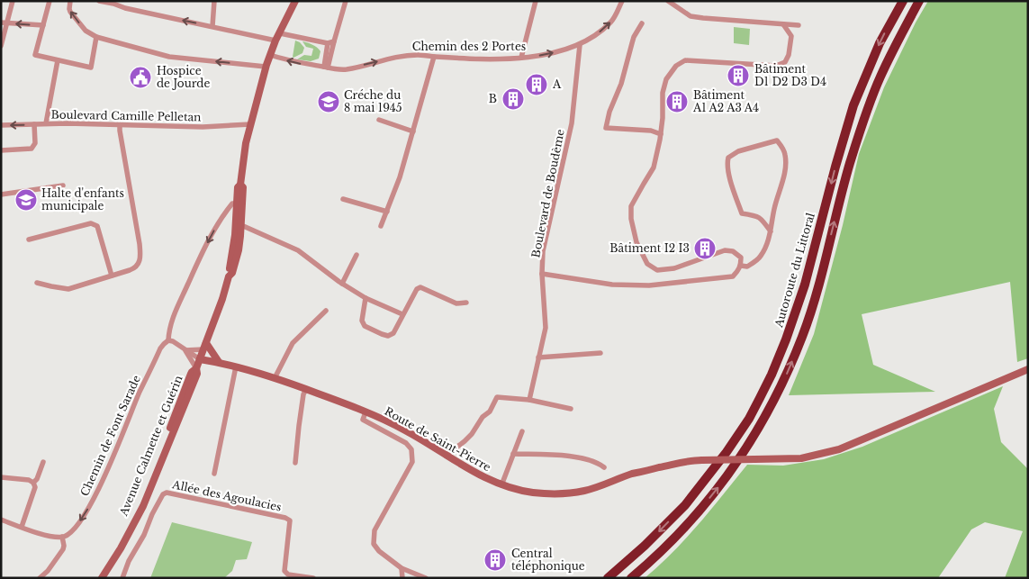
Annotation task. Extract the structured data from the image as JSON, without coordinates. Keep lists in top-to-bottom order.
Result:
{
  "streets": {
    "highway": ["Autoroute du Littoral"],
    "main road": ["Route de Saint-Pierre", "Avenue Calmette et Guérin"],
    "street": [
      "Chemin des 2 Portes",
      "Boulevard Camille Pelletan",
      "Boulevard de Boudème",
      "Chemin de Font Sarade",
      "Allée des Agoulacies"
    ]
  },
  "crossings": [
    ["Chemin des 2 Portes", "Boulevard de Boudème"],
    ["Chemin des 2 Portes", "Avenue Calmette et Guérin"],
    ["Boulevard Camille Pelletan", "Avenue Calmette et Guérin"],
    ["Route de Saint-Pierre", "Avenue Calmette et Guérin"]
  ],
  "one_way": ["Chemin de Font Sarade"],
  "places": {
    "building": [
      "Bâtiment D1 D2 D3 D4",
      "A",
      "B",
      "Bâtiment A1 A2 A3 A4",
      "Bâtiment I2 I3",
      "Central téléphonique"
    ],
    "public building": ["Hospice de Jourde"],
    "school or university": ["Créche du 8 mai 1945", "Halte d'enfants municipale"]
  }
}
